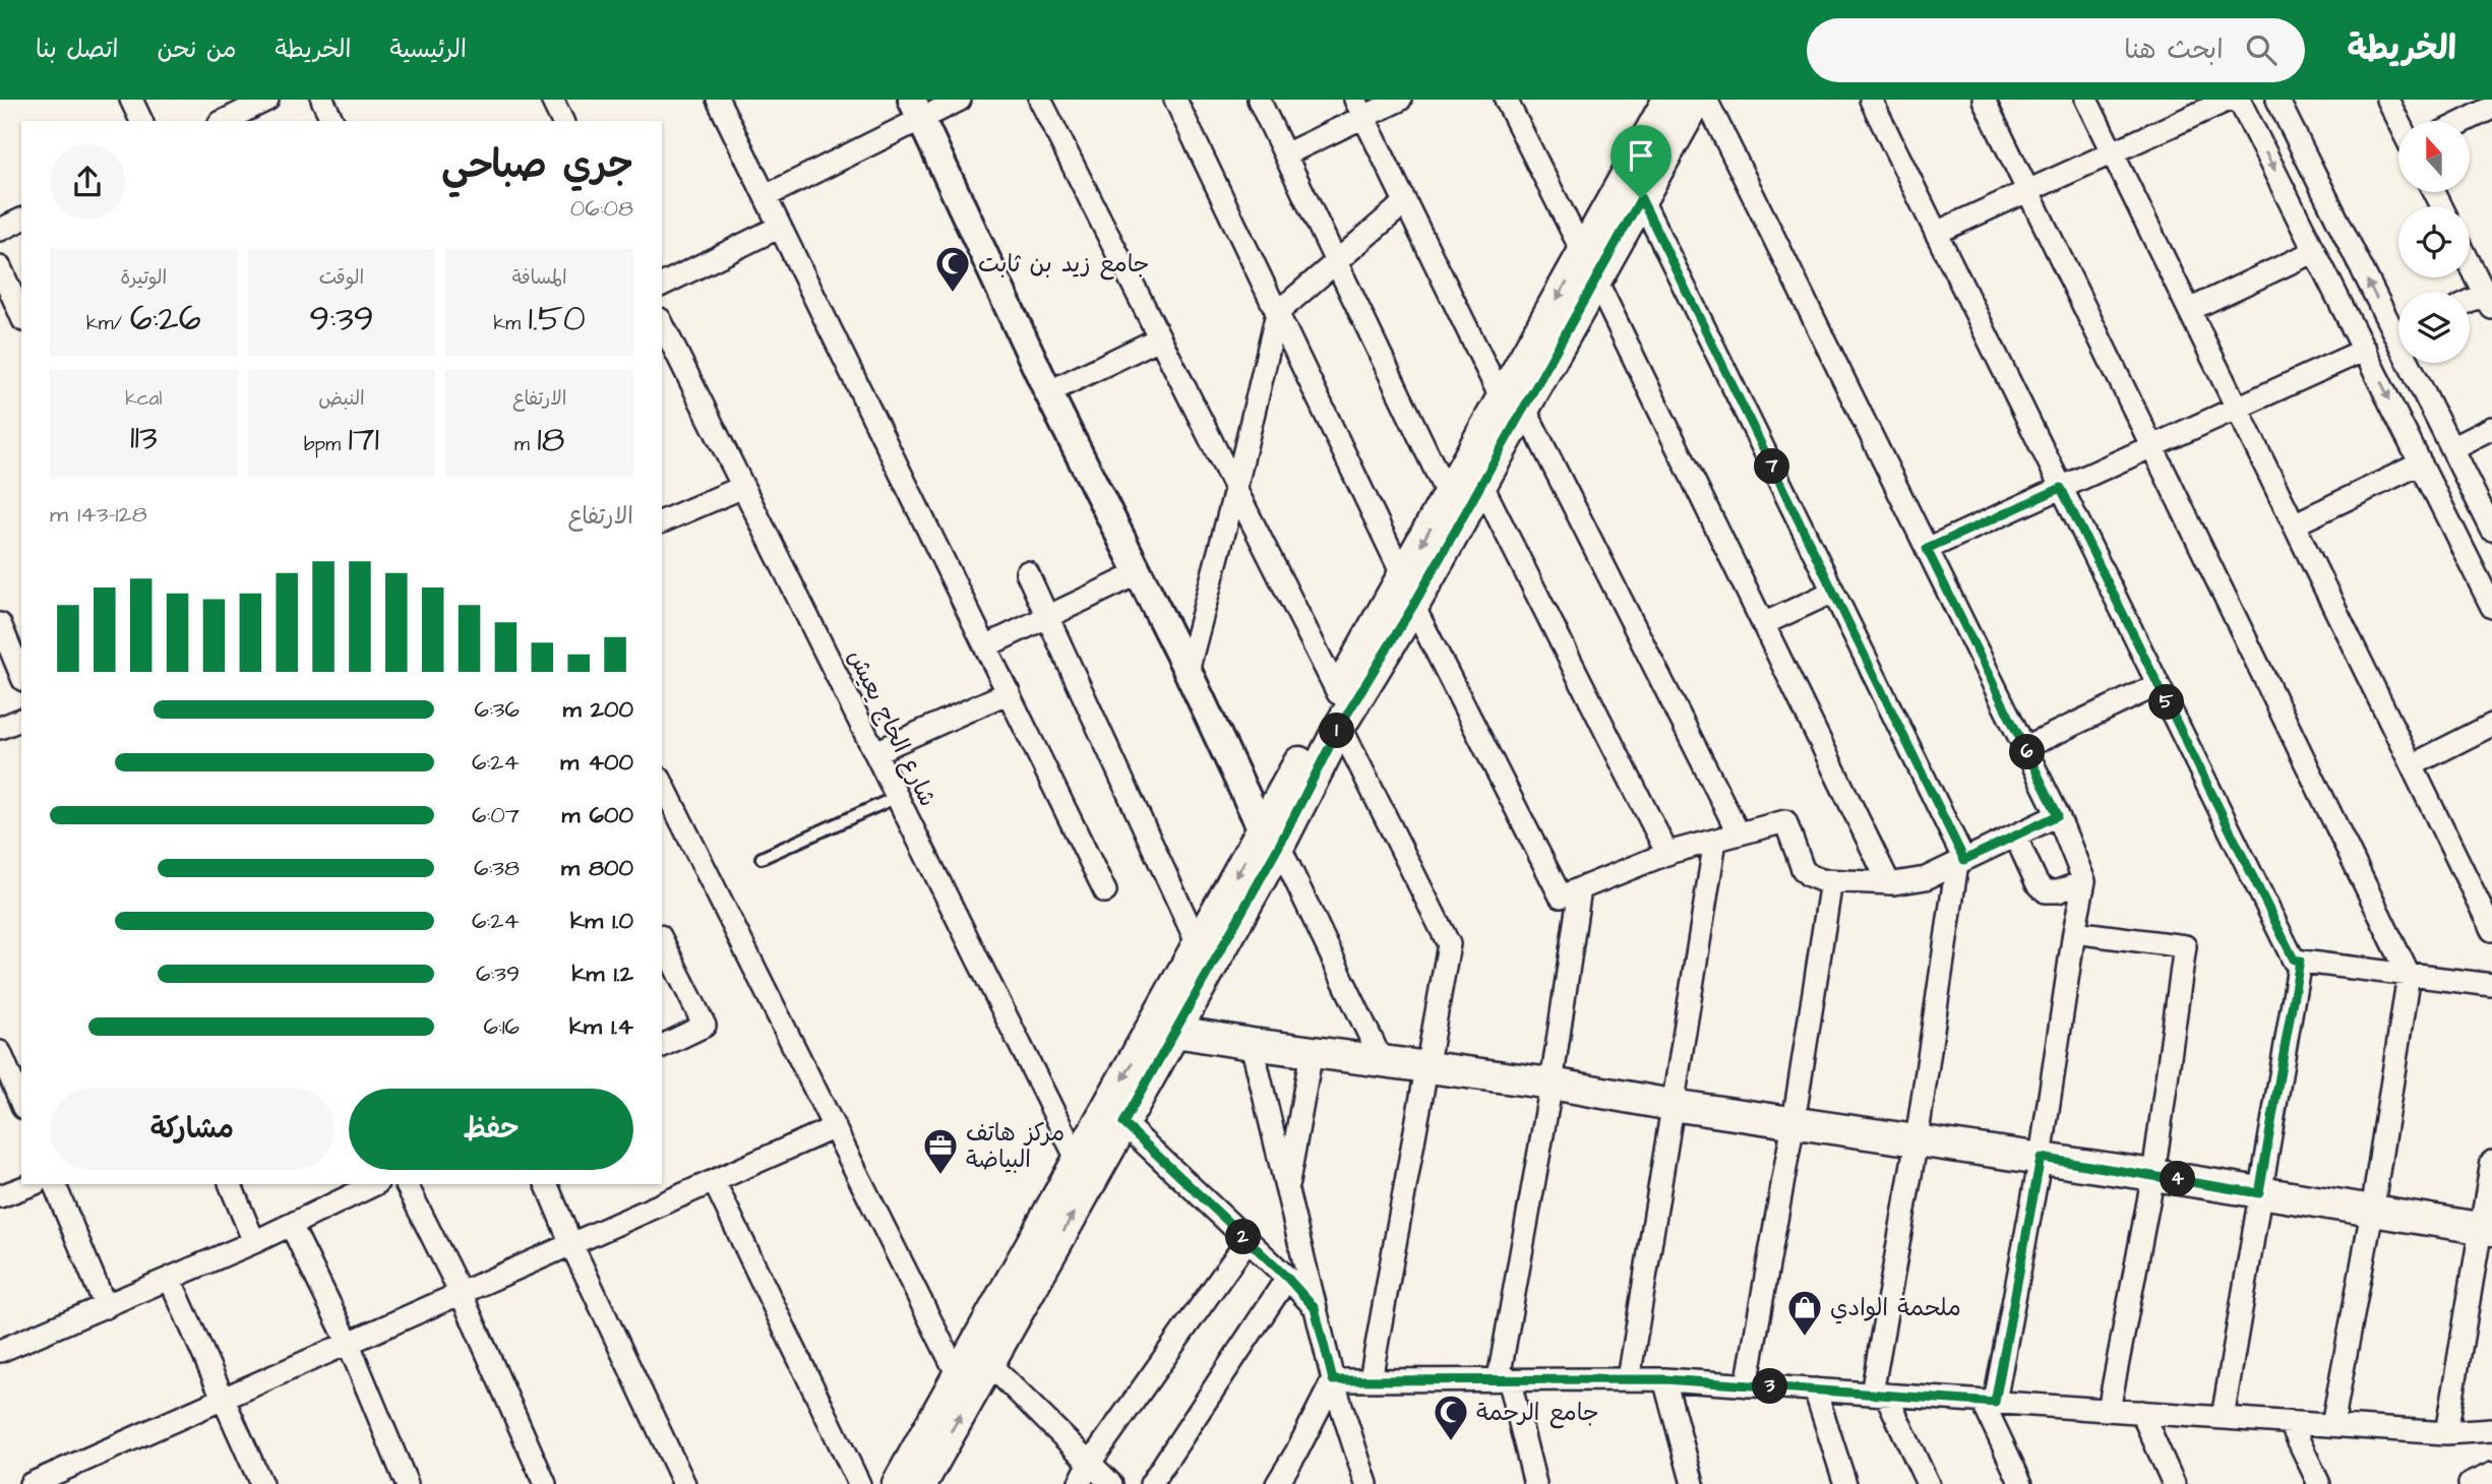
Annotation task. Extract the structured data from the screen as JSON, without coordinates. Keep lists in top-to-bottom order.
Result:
{
  "streets": {
    "street": ["شارع الحاج يعيش"]
  },
  "places": {
    "mosque": ["جامع زيد بن ثابت", "جامع الرحمة"],
    "office": ["مركز هاتف البياضة"],
    "shop": ["ملحمة الوادي"]
  },
  "north": "top",
  "page": {
    "header": "الخريطة",
    "search": "ابحث هنا",
    "nav": [
      "الرئيسية",
      "الخريطة",
      "من نحن",
      "اتصل بنا"
    ],
    "heading": ["جري صباحي", "06:08"],
    "stats": [
      ["المسافة", "1.50 km"],
      ["الوقت", "9:39"],
      ["الوتيرة", "6:26 /km"],
      ["الارتفاع", "18 m"],
      ["النبض", "171 bpm"],
      ["kcal", "113"]
    ],
    "pins": [
      "7",
      "5",
      "1",
      "6",
      "4",
      "2",
      "3"
    ],
    "chart": ["الارتفاع", "128–143 m"],
    "list": [
      {
        "name": "200 m",
        "note": "6:36"
      },
      {
        "name": "400 m",
        "note": "6:24"
      },
      {
        "name": "600 m",
        "note": "6:07"
      },
      {
        "name": "800 m",
        "note": "6:38"
      },
      {
        "name": "1.0 km",
        "note": "6:24"
      },
      {
        "name": "1.2 km",
        "note": "6:39"
      },
      {
        "name": "1.4 km",
        "note": "6:16"
      }
    ],
    "buttons": ["حفظ", "مشاركة"]
  }
}
